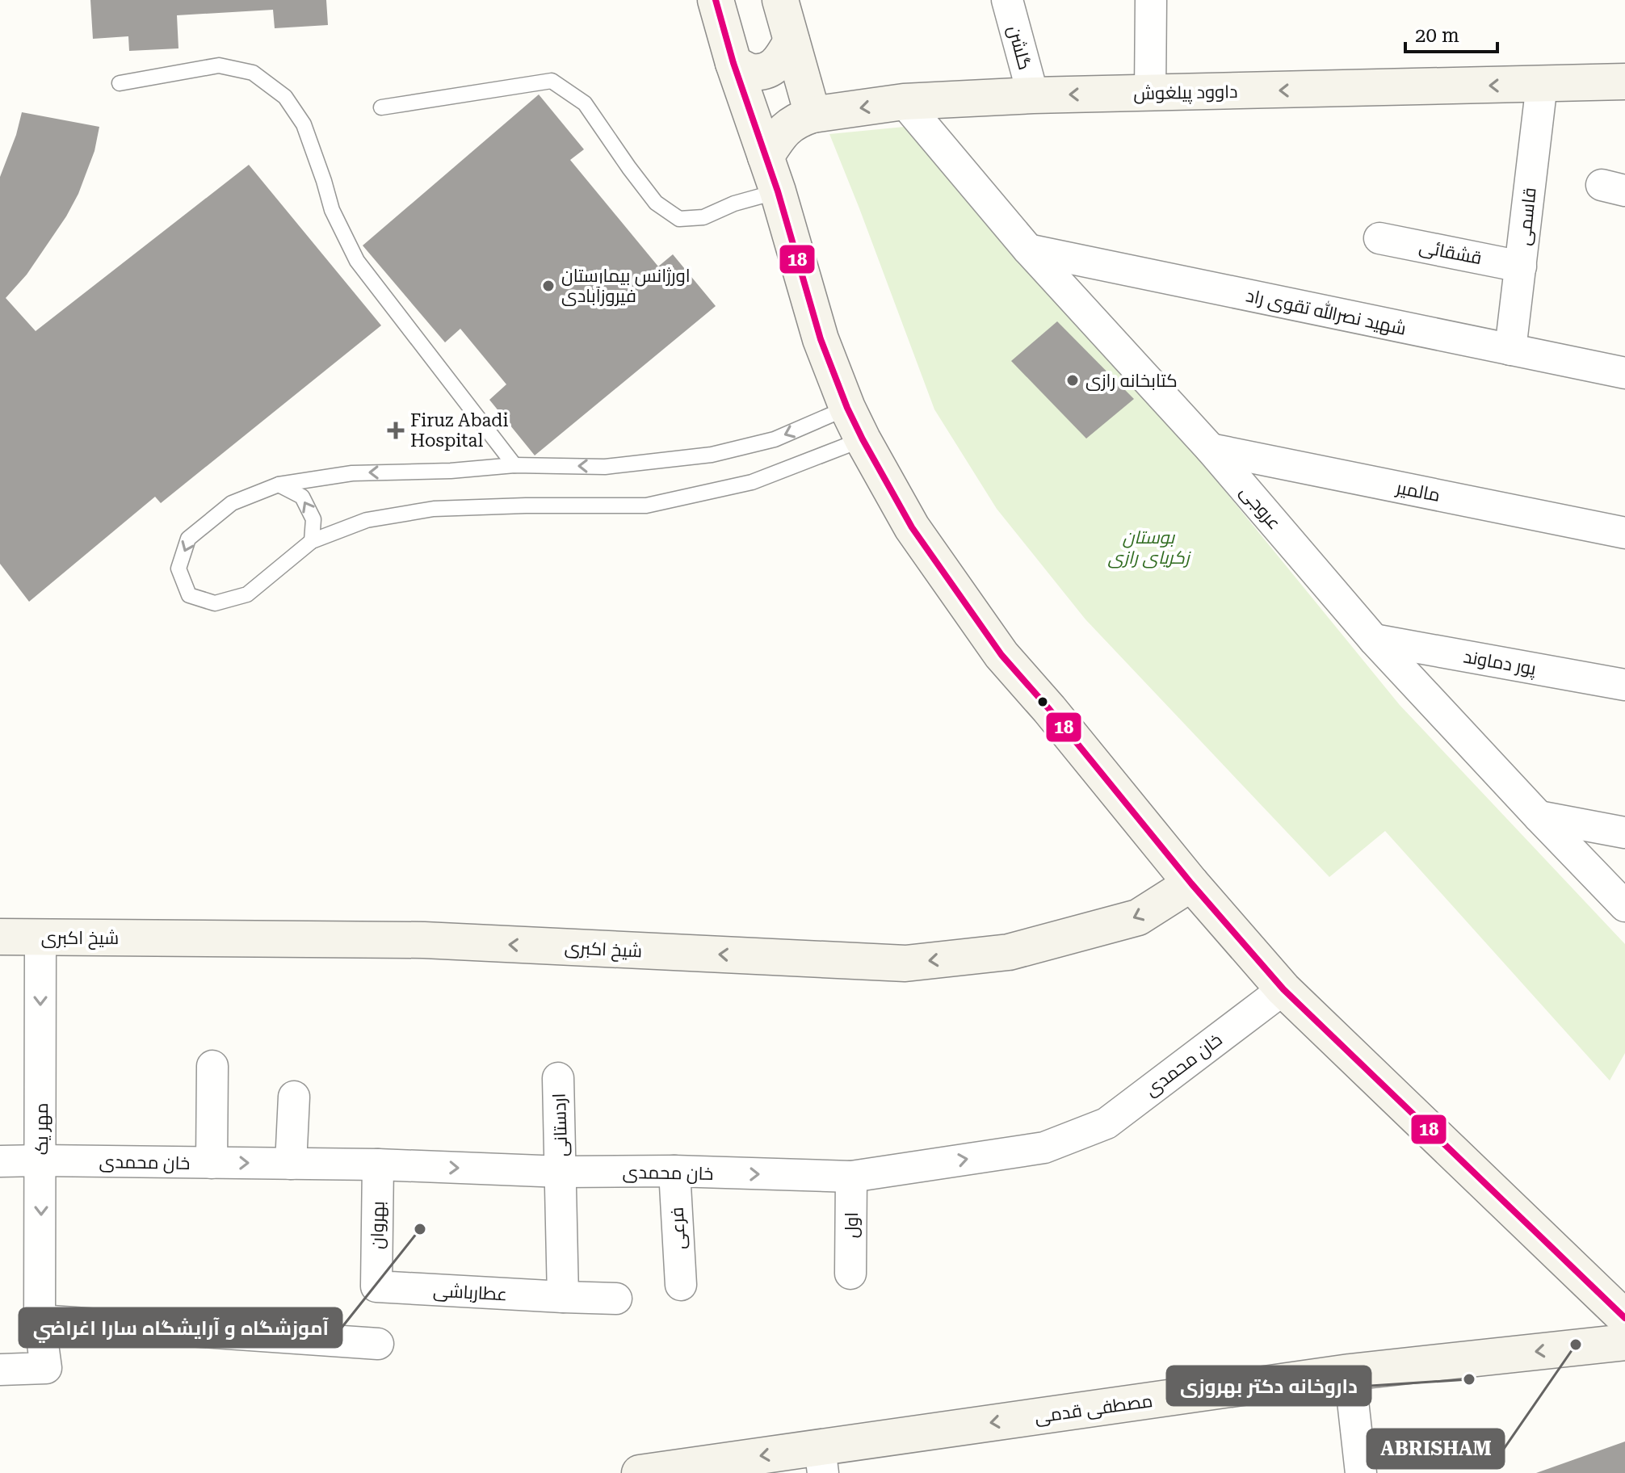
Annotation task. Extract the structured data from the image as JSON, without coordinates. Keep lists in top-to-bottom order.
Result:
{
  "streets": {
    "main road": ["داوود پیلغوش", "شیخ اکبری", "مصطفی قدمی"],
    "street": [
      "گلشن",
      "قاسمی",
      "قشقائی",
      "شهید نصرالله تقوی راد",
      "مالمیر",
      "عروجی",
      "پور دماوند",
      "خان محمدی",
      "اردستانی",
      "مهر یک",
      "بهروان",
      "اول",
      "فرعی",
      "عطارباشی"
    ]
  },
  "crossings": [
    ["گلشن", "داوود پیلغوش"],
    ["داوود پیلغوش", "قاسمی"],
    ["داوود پیلغوش", "عروجی"],
    ["قاسمی", "قشقائی"],
    ["قاسمی", "شهید نصرالله تقوی راد"],
    ["شهید نصرالله تقوی راد", "عروجی"],
    ["مالمیر", "عروجی"],
    ["عروجی", "پور دماوند"],
    ["شیخ اکبری", "مهر یک"],
    ["خان محمدی", "اردستانی"],
    ["خان محمدی", "مهر یک"],
    ["خان محمدی", "بهروان"],
    ["خان محمدی", "اول"],
    ["خان محمدی", "فرعی"],
    ["بهروان", "عطارباشی"]
  ],
  "one_way": [
    "داوود پیلغوش",
    "شیخ اکبری",
    "خان محمدی",
    "مصطفی قدمی"
  ],
  "parks": ["بوستان زکریای رازی"],
  "places": {
    "other": [
      "اورژانس بیمارستان فیروزآبادی",
      "کتابخانه رازی",
      "آموزشگاه و آرايشگاه سارا اغراضي",
      "ABRISHAM",
      "داروخانه دکتر بهروزی"
    ],
    "health": ["Firuz Abadi Hospital"]
  },
  "lines": ["transit line 18"],
  "scale_bar": "20 m"
}
